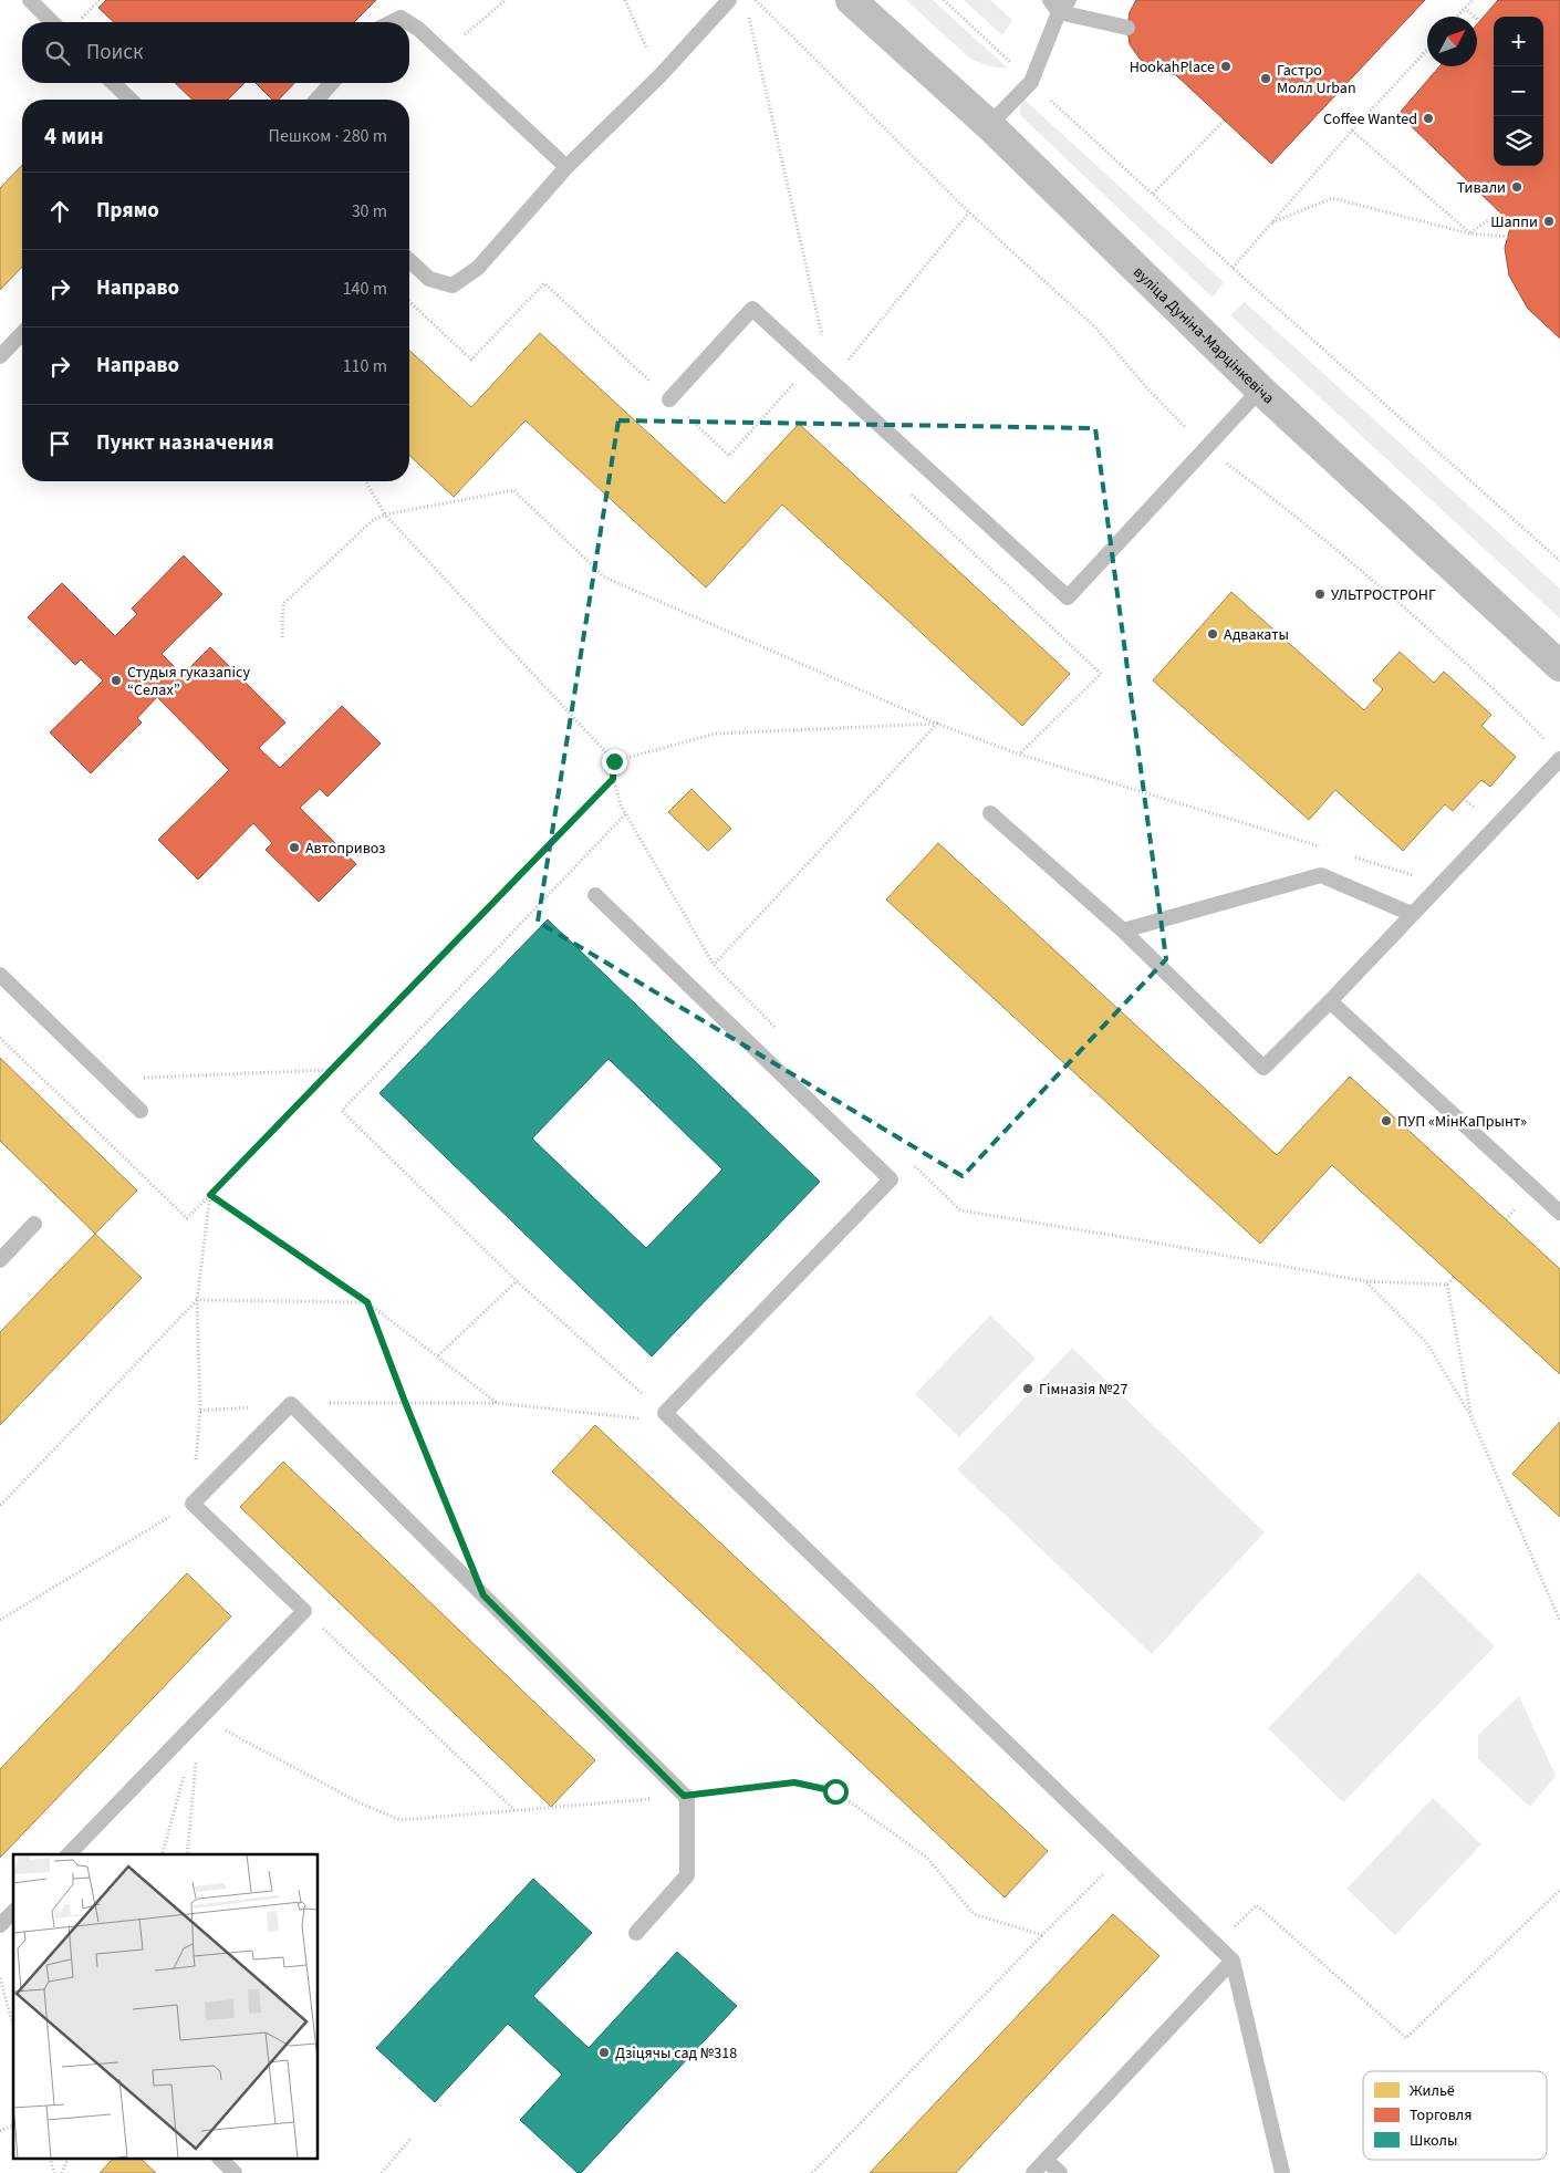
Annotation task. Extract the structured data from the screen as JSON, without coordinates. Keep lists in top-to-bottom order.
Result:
{
  "streets": {
    "street": ["вуліца Дуніна-Марцінкевіча"]
  },
  "places": [
    "HookahPlace",
    "Гастро Молл Urban",
    "Coffee Wanted",
    "Тивали",
    "Шаппи",
    "УЛЬТРОСТРОНГ",
    "Адвакаты",
    "Студыя гуказапісу “Селах”",
    "Автопривоз",
    "ПУП «МінКаПрынт»",
    "Гімназія №27",
    "Дзіцячы сад №318"
  ],
  "legend": ["Жильё", "Торговля", "Школы"],
  "north": "top right",
  "page": {
    "map_buttons": ["+", "−"],
    "search": "Поиск",
    "heading": ["4 мин", "Пешком · 280 m"],
    "list": [
      ["Прямо", "30 m"],
      ["Направо", "140 m"],
      ["Направо", "110 m"],
      "Пункт назначения"
    ]
  }
}
